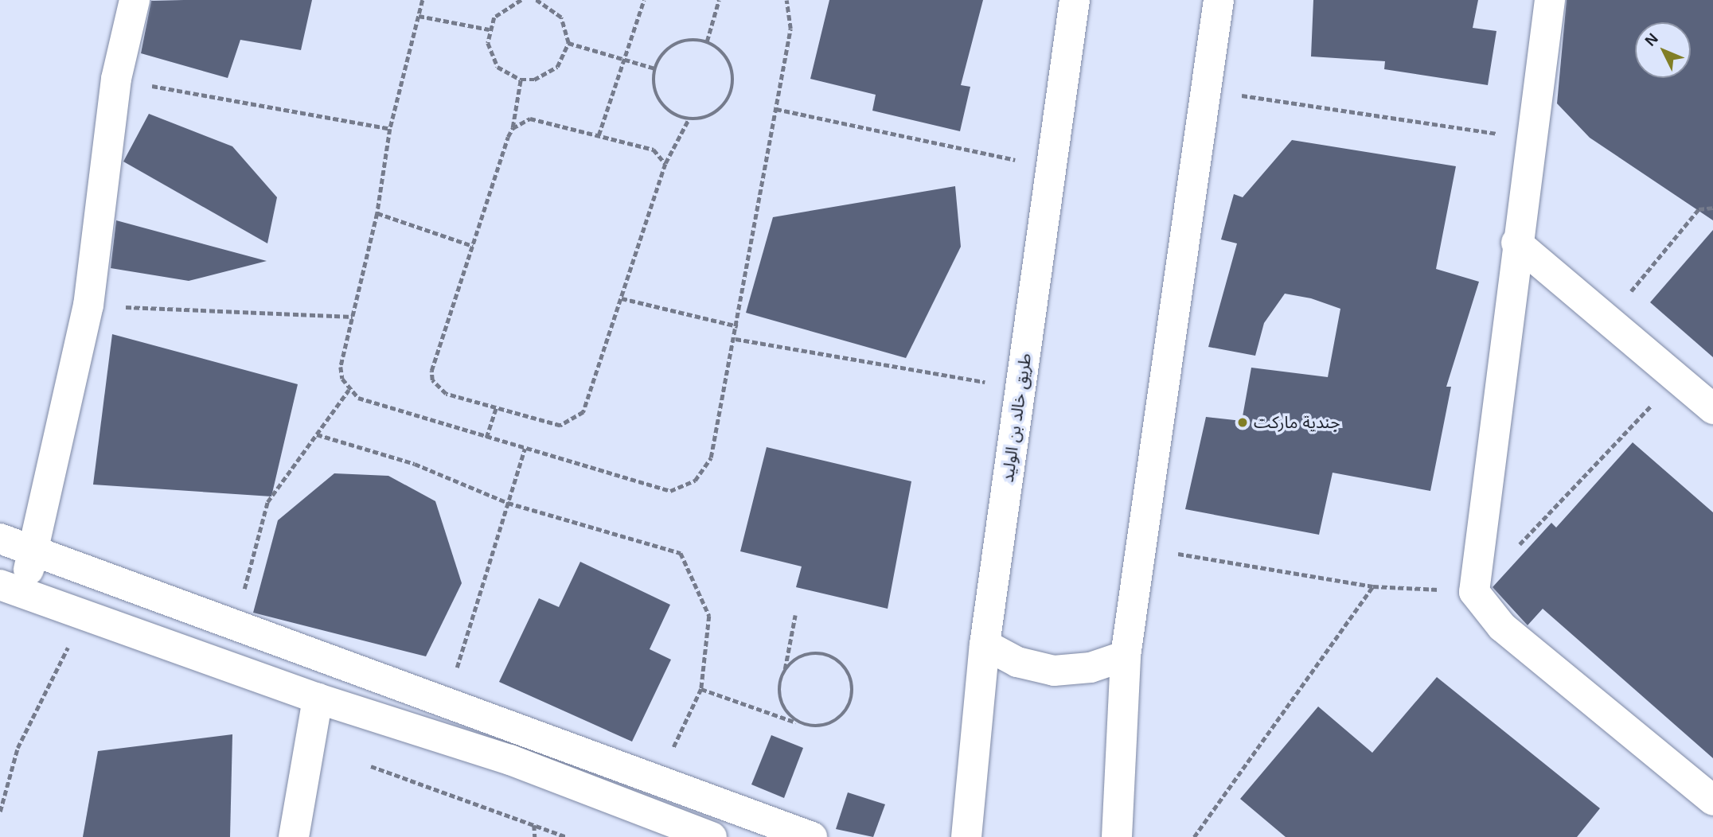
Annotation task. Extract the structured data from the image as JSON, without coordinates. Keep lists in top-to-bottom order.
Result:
{
  "streets": {
    "street": ["طريق خالد بن الوليد"]
  },
  "places": ["جندية ماركت"],
  "north": "top left"
}
